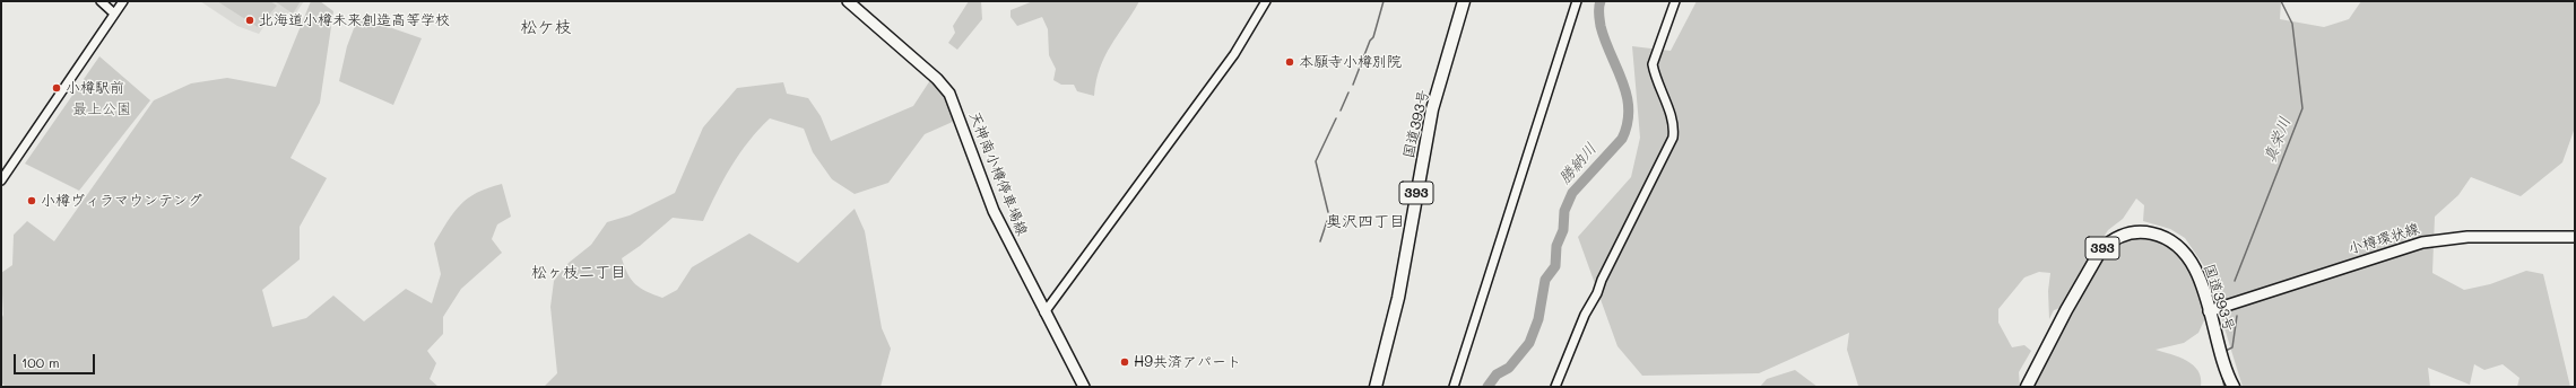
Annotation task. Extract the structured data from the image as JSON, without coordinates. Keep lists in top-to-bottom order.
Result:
{
  "streets": {
    "highway": ["国道393号", "393"],
    "main road": ["天神南小樽停車場線", "小樽環状線"]
  },
  "crossings": [
    ["国道393号", "小樽環状線"]
  ],
  "districts": ["松ケ枝", "奥沢四丁目", "松ヶ枝二丁目"],
  "water": ["真栄川", "勝納川"],
  "parks": ["最上公園"],
  "places": [
    "北海道小樽未来創造高等学校",
    "本願寺小樽別院",
    "小樽駅前",
    "小樽ヴィラマウンテング",
    "H9共済アパート"
  ],
  "scale_bar": "100 m"
}
